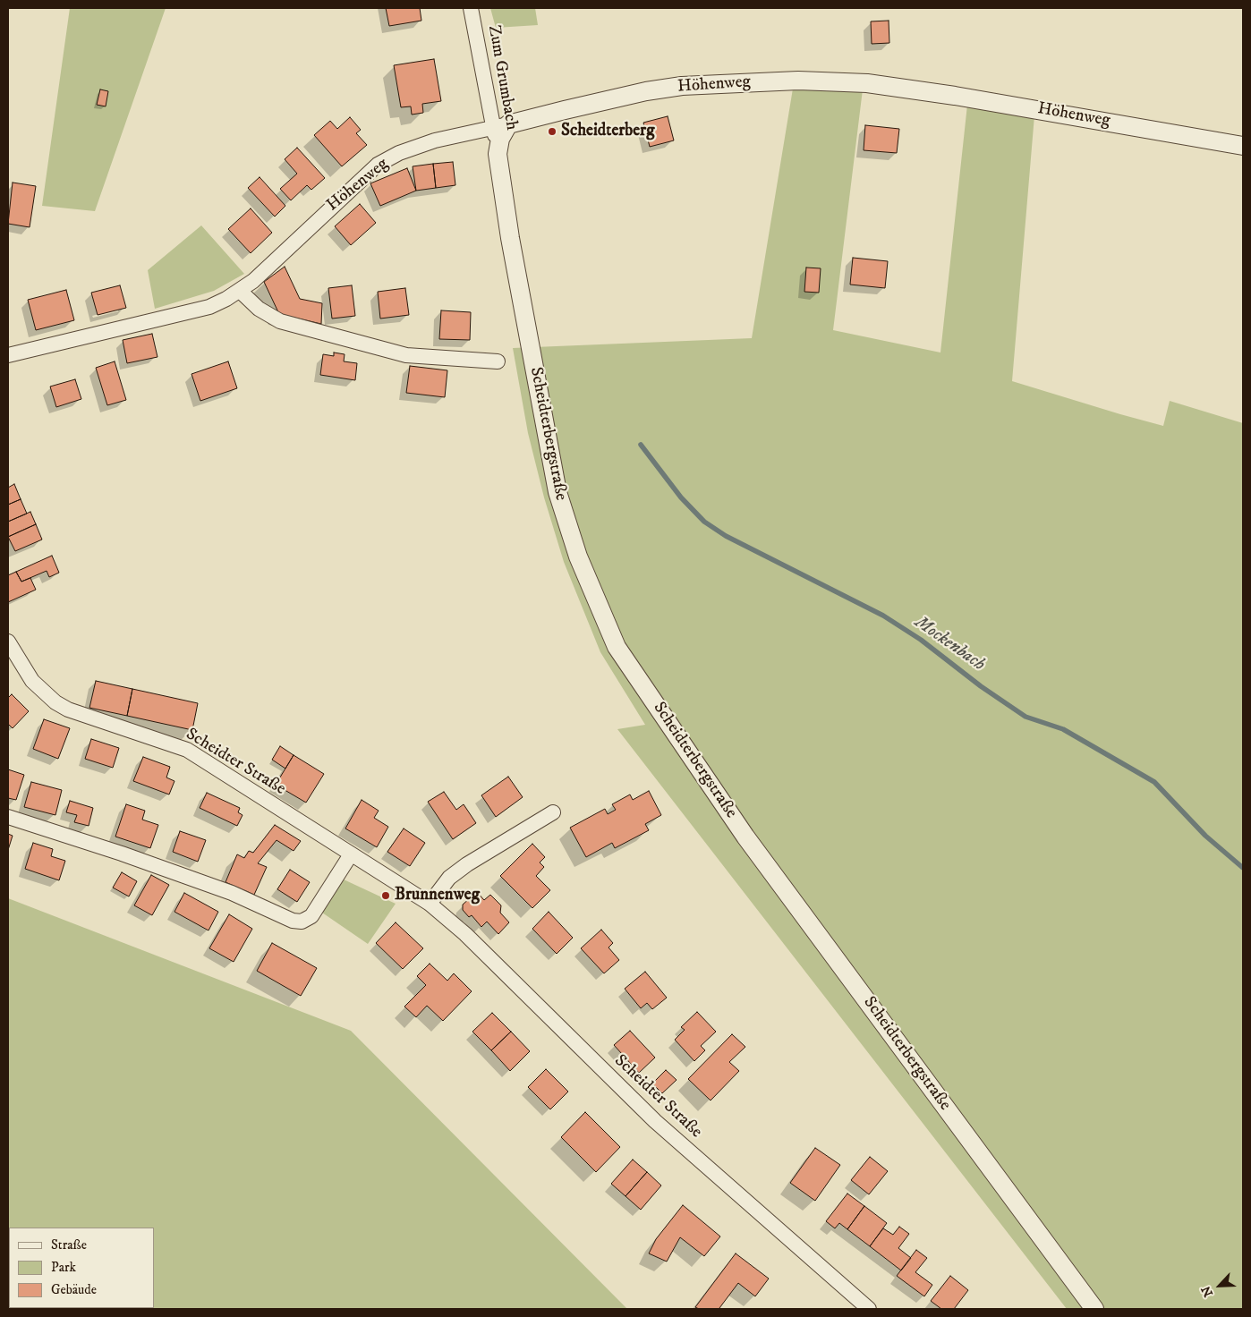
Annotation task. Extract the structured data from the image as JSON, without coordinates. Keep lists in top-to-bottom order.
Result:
{
  "streets": {
    "street": [
      "Zum Grumbach",
      "Höhenweg",
      "Scheidterbergstraße",
      "Scheidter Straße"
    ]
  },
  "crossings": [
    ["Zum Grumbach", "Höhenweg"],
    ["Zum Grumbach", "Scheidterbergstraße"],
    ["Höhenweg", "Scheidterbergstraße"]
  ],
  "water": ["Mockenbach"],
  "places": ["Scheidterberg", "Brunnenweg"],
  "legend": ["Straße", "Park", "Gebäude"],
  "north": "bottom left"
}
